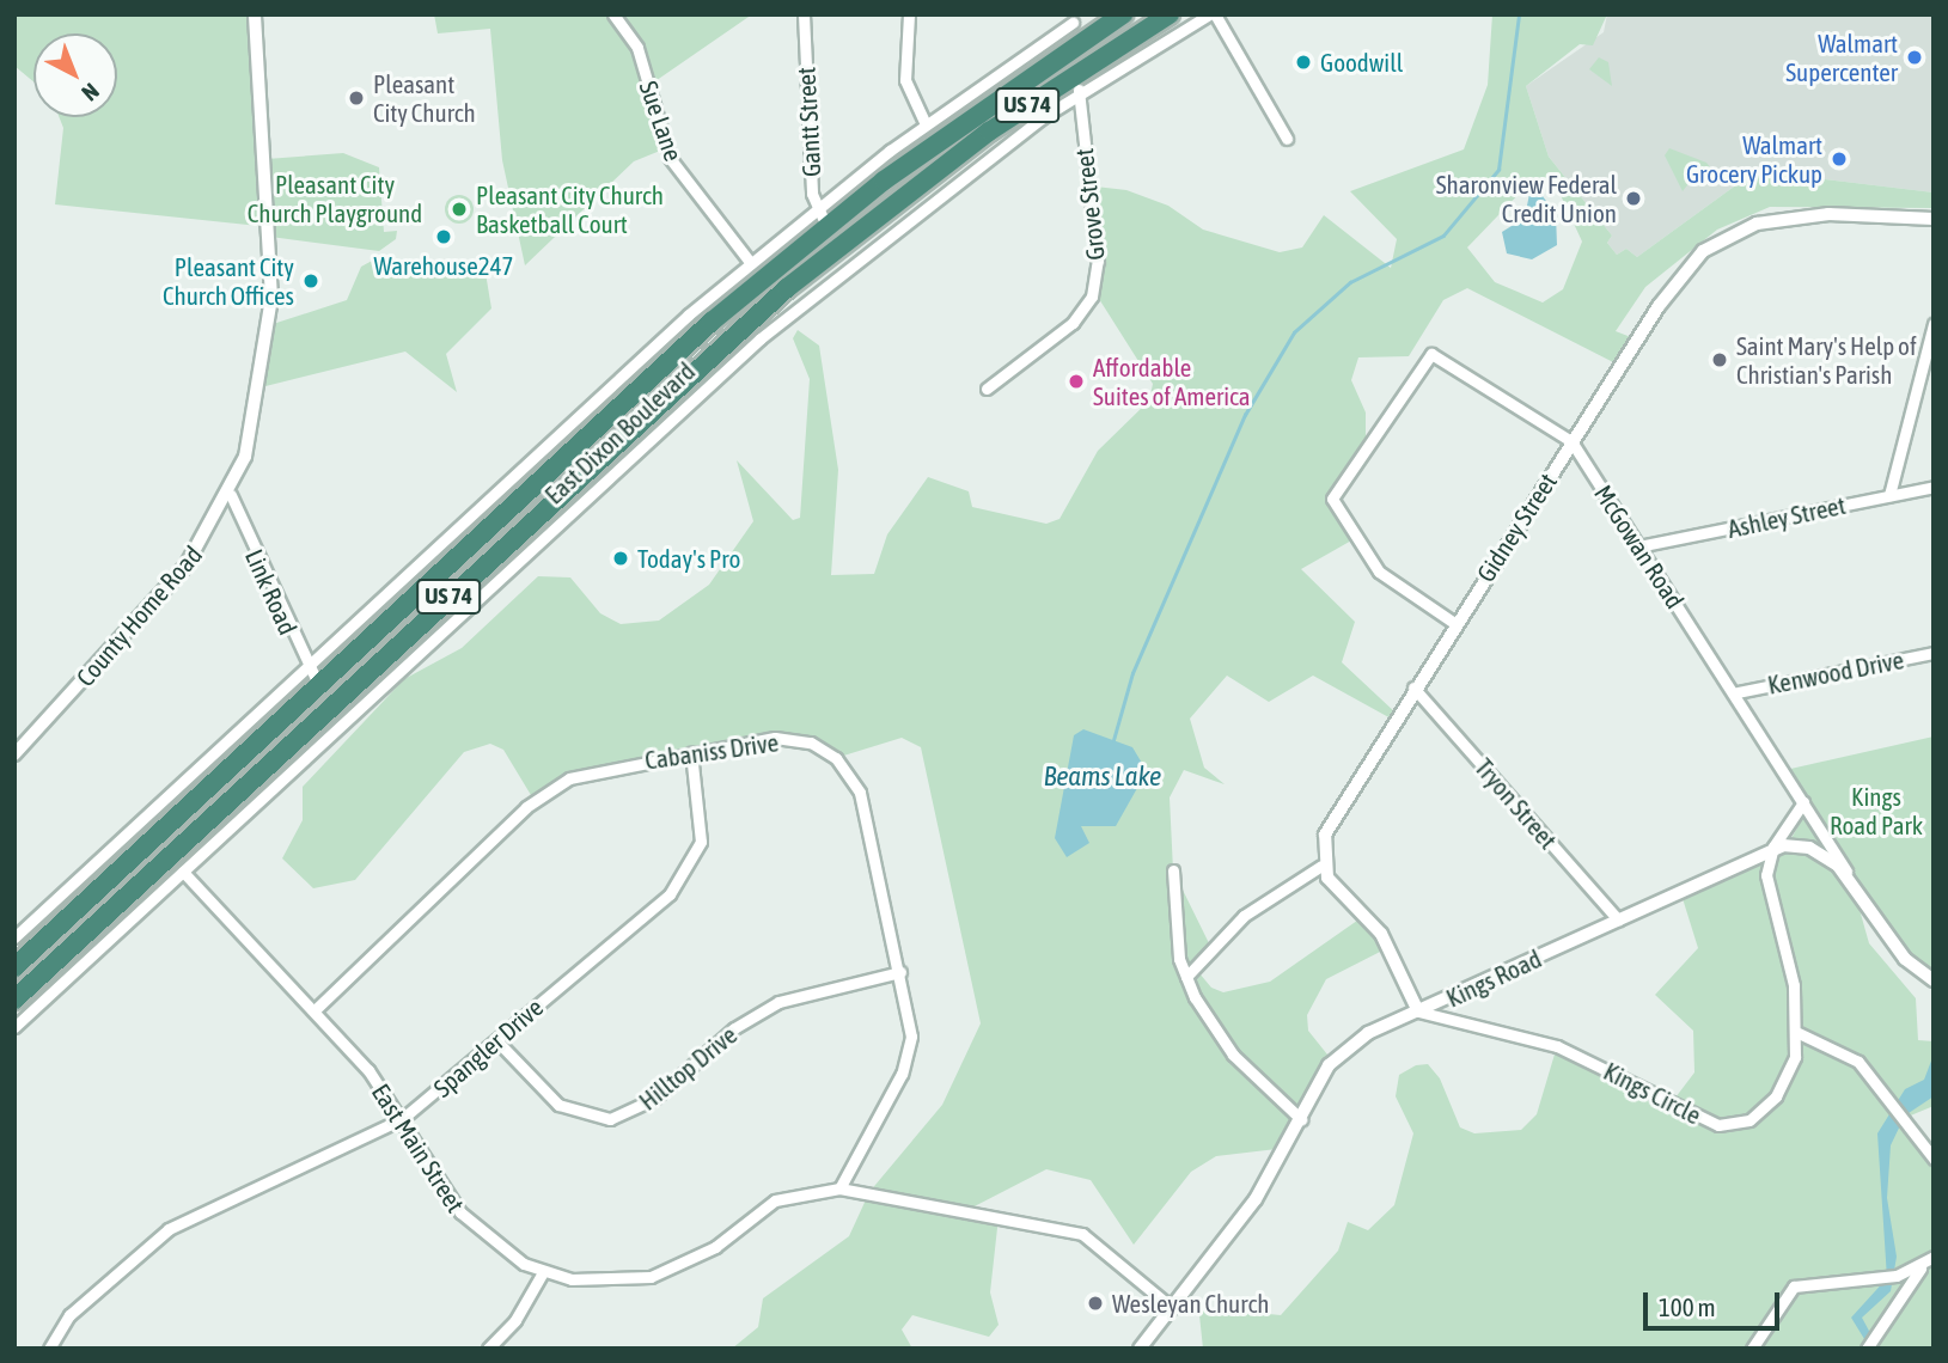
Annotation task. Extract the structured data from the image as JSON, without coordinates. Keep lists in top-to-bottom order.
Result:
{
  "streets": {
    "highway": ["US 74", "East Dixon Boulevard"],
    "street": [
      "Sue Lane",
      "Gantt Street",
      "Grove Street",
      "Ashley Street",
      "Gidney Street",
      "McGowan Road",
      "Link Road",
      "County Home Road",
      "Kenwood Drive",
      "Cabaniss Drive",
      "Tryon Street",
      "Kings Road",
      "Spangler Drive",
      "Hilltop Drive",
      "Kings Circle",
      "East Main Street"
    ]
  },
  "crossings": [
    ["Sue Lane", "East Dixon Boulevard"],
    ["Gantt Street", "East Dixon Boulevard"],
    ["Grove Street", "East Dixon Boulevard"],
    ["East Dixon Boulevard", "Link Road"],
    ["East Dixon Boulevard", "East Main Street"],
    ["Ashley Street", "McGowan Road"],
    ["Gidney Street", "McGowan Road"],
    ["Gidney Street", "Tryon Street"],
    ["McGowan Road", "Kenwood Drive"],
    ["Link Road", "County Home Road"],
    ["Cabaniss Drive", "Spangler Drive"],
    ["Cabaniss Drive", "Hilltop Drive"],
    ["Cabaniss Drive", "East Main Street"],
    ["Tryon Street", "Kings Road"],
    ["Kings Road", "Kings Circle"],
    ["Kings Road", "East Main Street"],
    ["Spangler Drive", "Hilltop Drive"],
    ["Spangler Drive", "East Main Street"]
  ],
  "water": ["Beams Lake"],
  "parks": ["Pleasant City Church Playground", "Kings Road Park"],
  "places": [
    "Walmart Supercenter",
    "Goodwill",
    "Pleasant City Church",
    "Walmart Grocery Pickup",
    "Sharonview Federal Credit Union",
    "Pleasant City Church Basketball Court",
    "Warehouse247",
    "Pleasant City Church Offices",
    "Saint Mary's Help of Christian's Parish",
    "Affordable Suites of America",
    "Today's Pro",
    "Wesleyan Church"
  ],
  "scale_bar": "100 m",
  "north": "bottom right"
}
